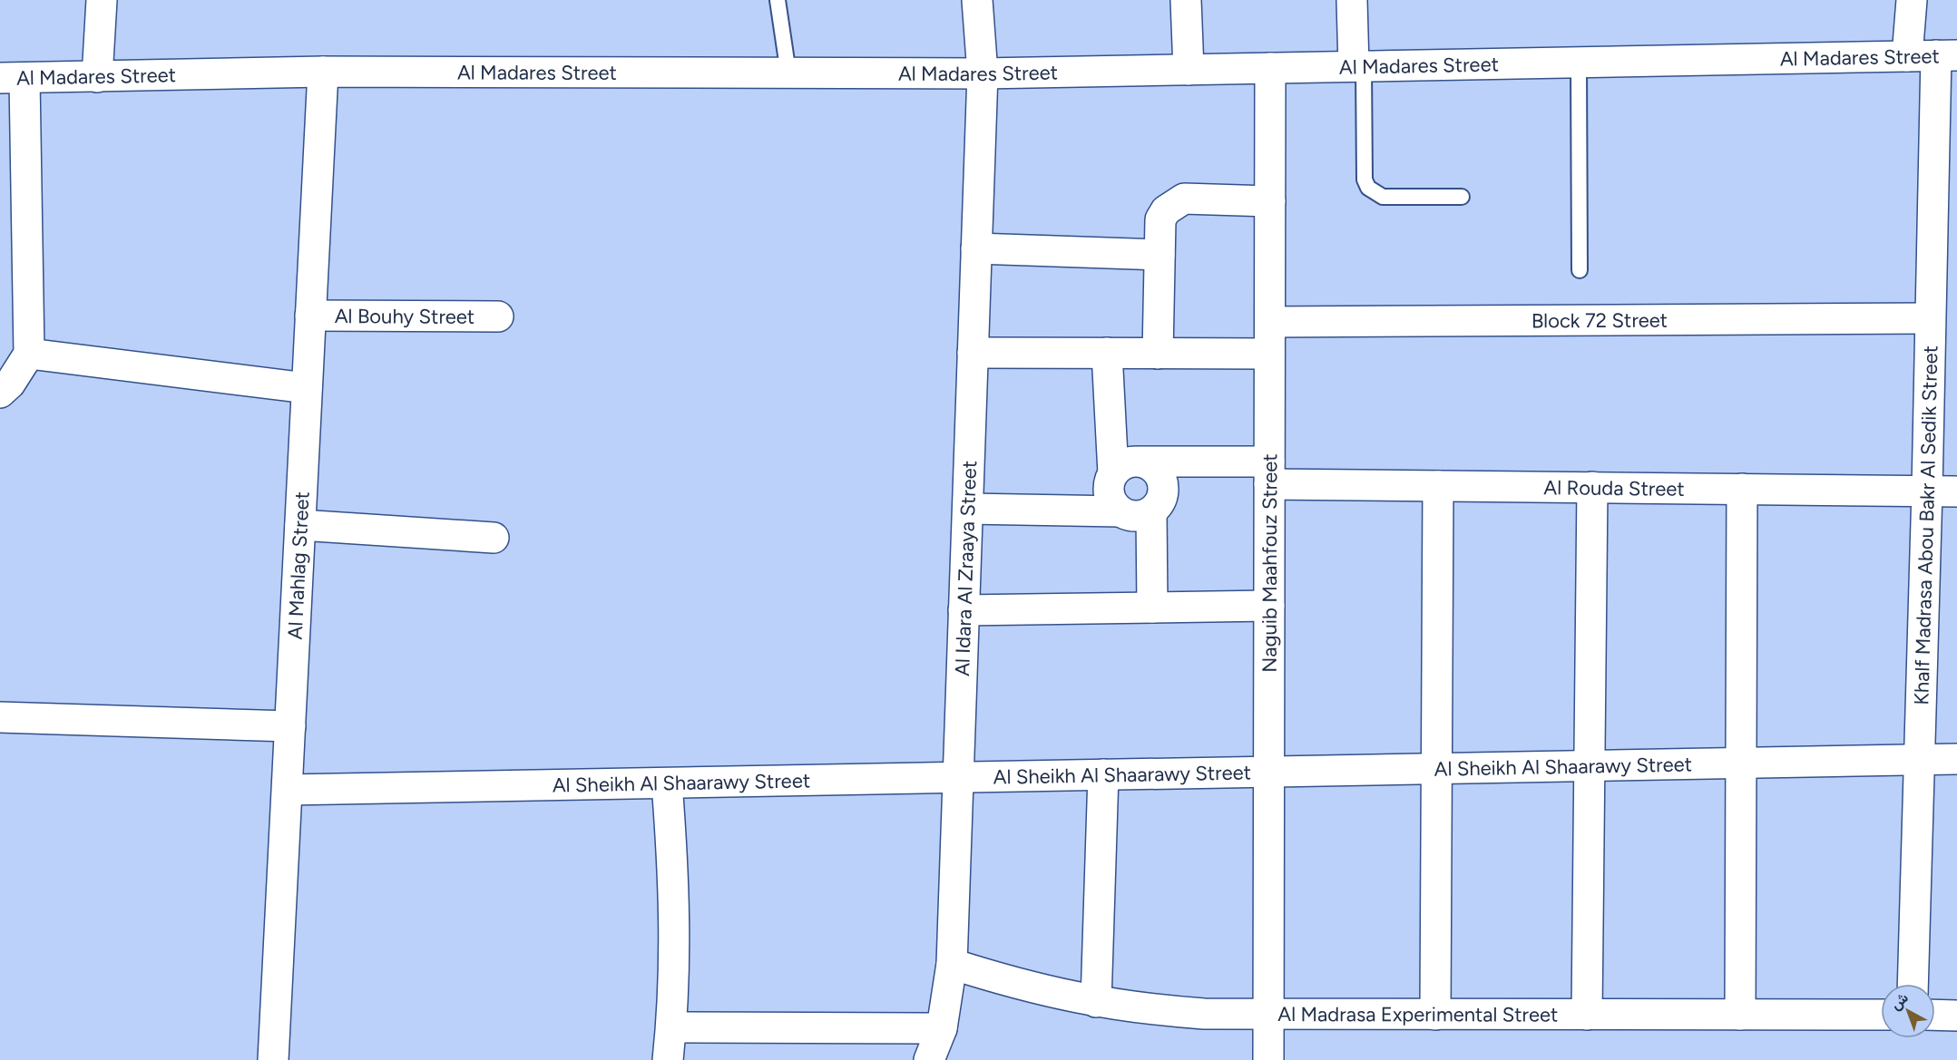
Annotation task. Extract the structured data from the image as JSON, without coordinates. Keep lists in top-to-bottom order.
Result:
{
  "streets": {
    "street": [
      "Al Madares Street",
      "Al Bouhy Street",
      "Block 72 Street",
      "Al Rouda Street",
      "Khalf Madrasa Abou Bakr Al Sedik Street",
      "Naguib Maahfouz Street",
      "Al Mahlag Street",
      "Al Idara Al Zraaya Street",
      "Al Sheikh Al Shaarawy Street",
      "Al Madrasa Experimental Street"
    ]
  },
  "crossings": [
    ["Al Madares Street", "Khalf Madrasa Abou Bakr Al Sedik Street"],
    ["Al Madares Street", "Naguib Maahfouz Street"],
    ["Al Madares Street", "Al Mahlag Street"],
    ["Al Madares Street", "Al Idara Al Zraaya Street"],
    ["Al Bouhy Street", "Al Mahlag Street"],
    ["Block 72 Street", "Khalf Madrasa Abou Bakr Al Sedik Street"],
    ["Block 72 Street", "Naguib Maahfouz Street"],
    ["Al Rouda Street", "Khalf Madrasa Abou Bakr Al Sedik Street"],
    ["Al Rouda Street", "Naguib Maahfouz Street"],
    ["Khalf Madrasa Abou Bakr Al Sedik Street", "Al Sheikh Al Shaarawy Street"],
    ["Naguib Maahfouz Street", "Al Sheikh Al Shaarawy Street"],
    ["Naguib Maahfouz Street", "Al Madrasa Experimental Street"],
    ["Al Mahlag Street", "Al Sheikh Al Shaarawy Street"],
    ["Al Idara Al Zraaya Street", "Al Sheikh Al Shaarawy Street"],
    ["Al Idara Al Zraaya Street", "Al Madrasa Experimental Street"]
  ],
  "north": "top left"
}
